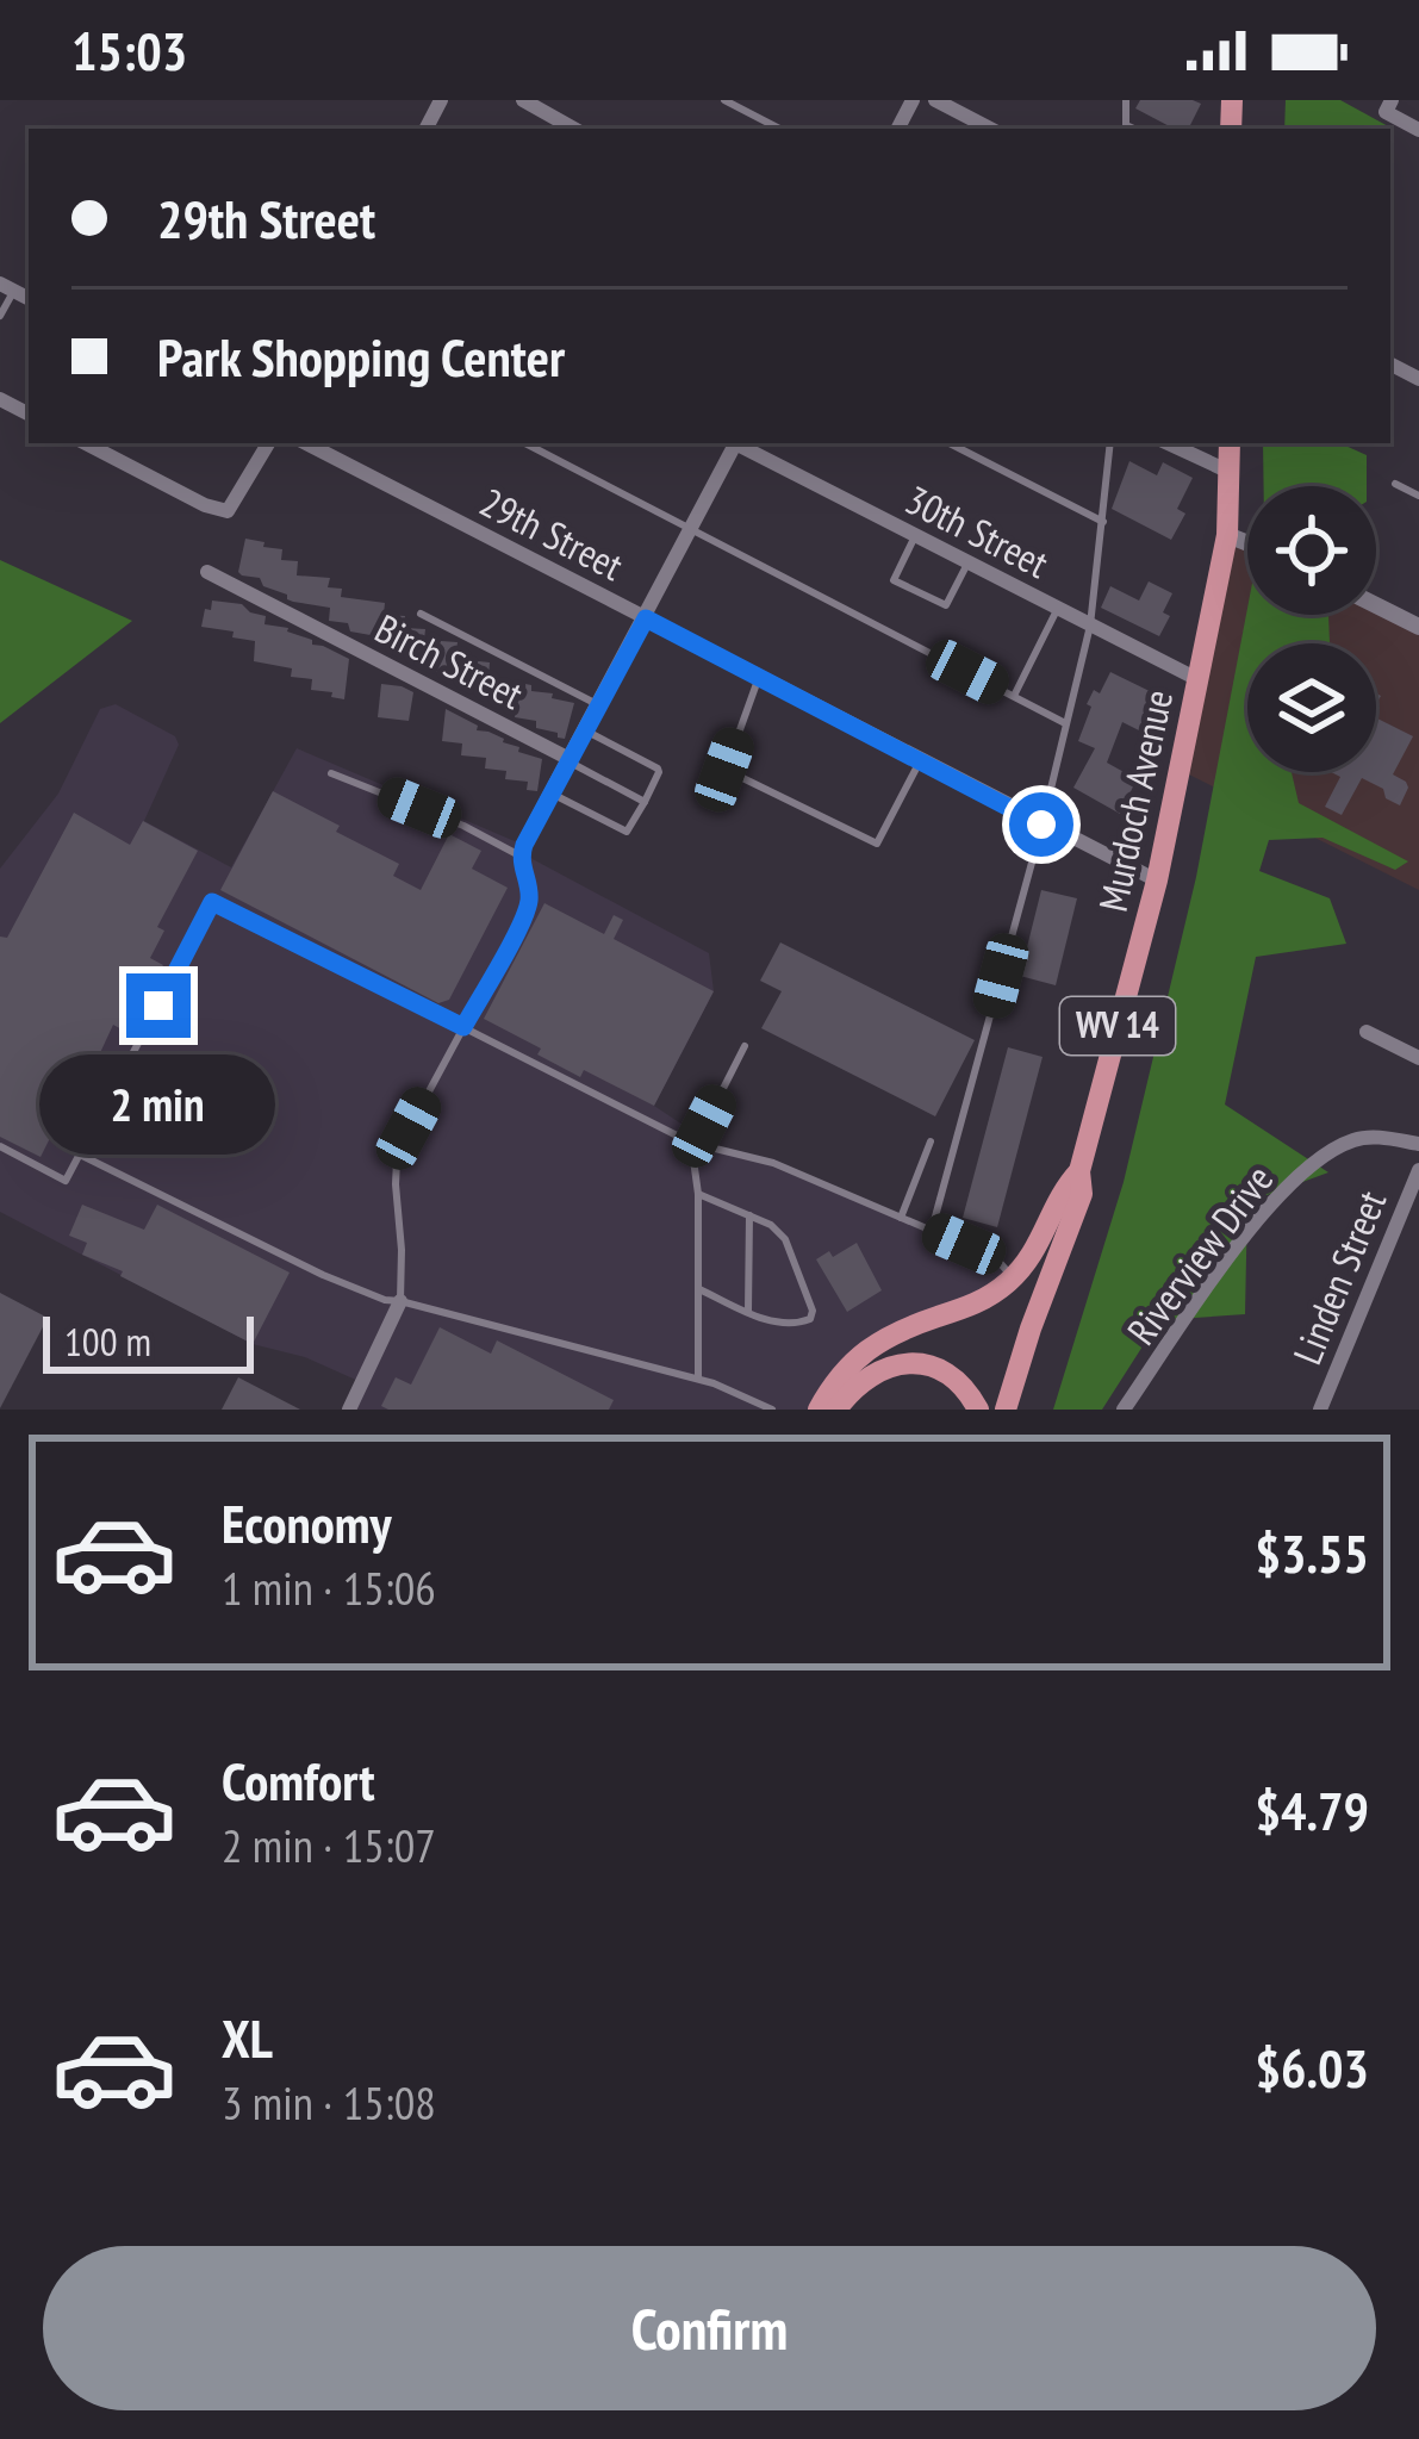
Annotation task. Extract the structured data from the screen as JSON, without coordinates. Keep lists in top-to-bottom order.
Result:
{
  "streets": {
    "main road": ["Murdoch Avenue", "WV 14"],
    "street": [
      "30th Street",
      "29th Street",
      "Birch Street",
      "Riverview Drive",
      "Linden Street"
    ]
  },
  "crossings": [
    ["30th Street", "Murdoch Avenue"],
    ["29th Street", "Murdoch Avenue"],
    ["Murdoch Avenue", "WV 14"]
  ],
  "scale_bar": "100 m",
  "page": {
    "status": "15:03",
    "banner": ["29th Street", "Park Shopping Center"],
    "bubble": "2 min",
    "scale": "100 m",
    "list": [
      {
        "name": "Economy",
        "note": "1 min · 15:06",
        "value": "$3.55"
      },
      {
        "name": "Comfort",
        "note": "2 min · 15:07",
        "value": "$4.79"
      },
      {
        "name": "XL",
        "note": "3 min · 15:08",
        "value": "$6.03"
      }
    ],
    "buttons": "Confirm"
  }
}
